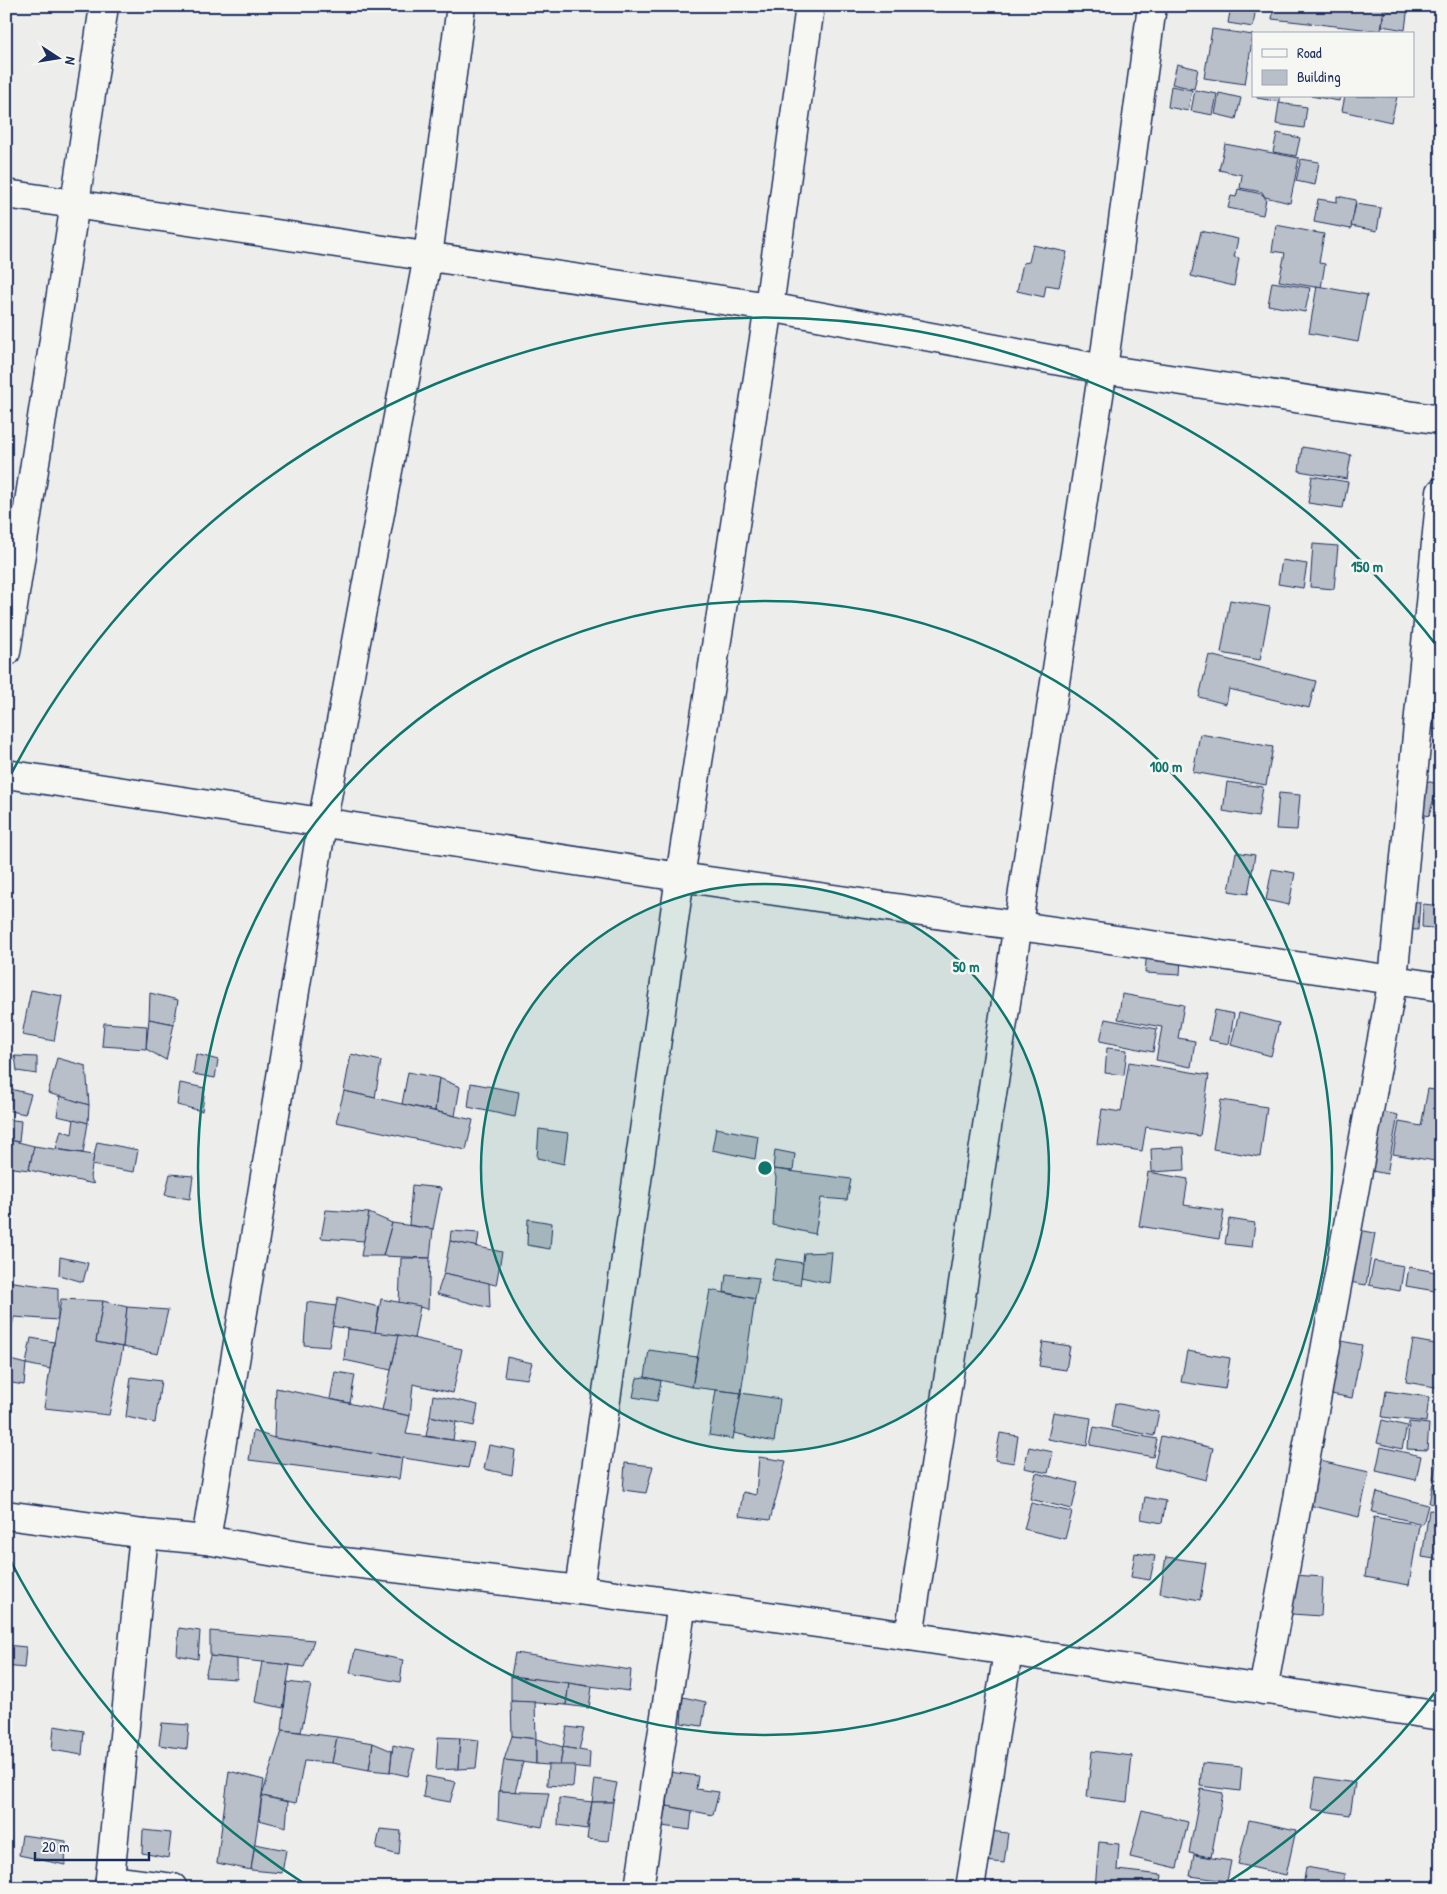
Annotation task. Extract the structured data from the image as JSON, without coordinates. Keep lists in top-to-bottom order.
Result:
{
  "legend": ["Road", "Building"],
  "scale_bar": "20 m",
  "north": "right",
  "rings": ["150 m", "100 m", "50 m"]
}
